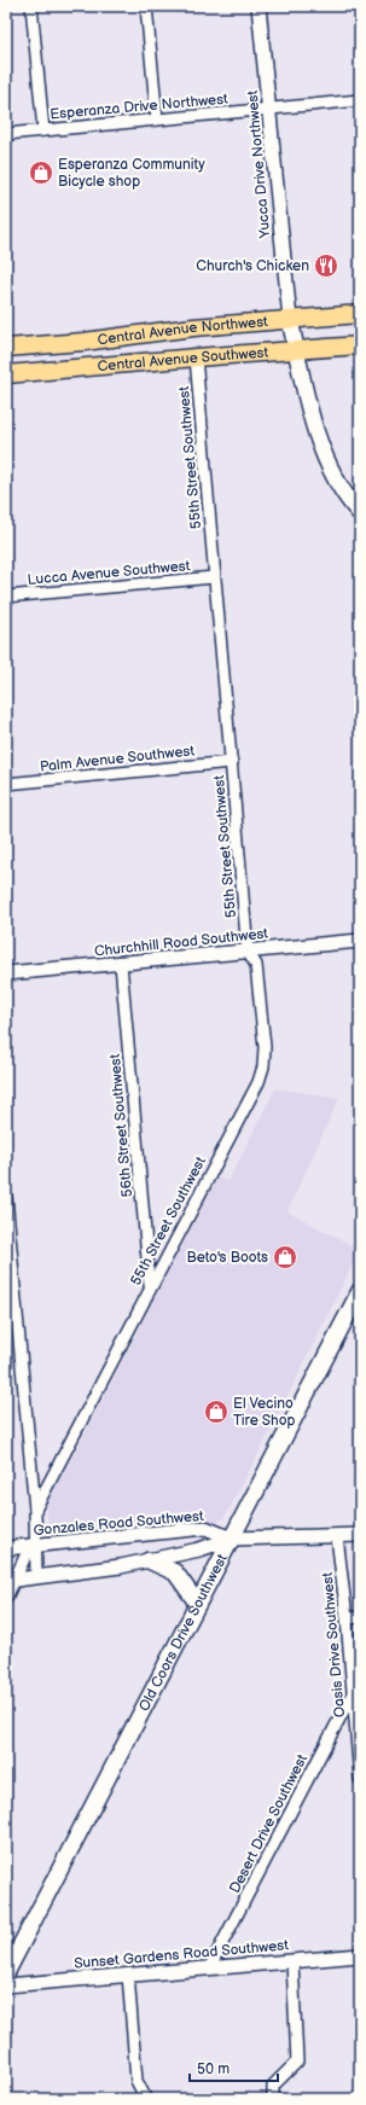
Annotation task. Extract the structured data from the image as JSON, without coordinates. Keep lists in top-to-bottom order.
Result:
{
  "streets": {
    "main road": ["Central Avenue Northwest", "Central Avenue Southwest", "Old Coors Drive Southwest"],
    "street": [
      "Esperanza Drive Northwest",
      "Yucca Drive Northwest",
      "55th Street Southwest",
      "Lucca Avenue Southwest",
      "Palm Avenue Southwest",
      "Churchhill Road Southwest",
      "56th Street Southwest",
      "Gonzales Road Southwest",
      "Oasis Drive Southwest",
      "Desert Drive Southwest",
      "Sunset Gardens Road Southwest"
    ]
  },
  "crossings": [
    ["Esperanza Drive Northwest", "Yucca Drive Northwest"],
    ["Yucca Drive Northwest", "Central Avenue Northwest"],
    ["Central Avenue Southwest", "55th Street Southwest"],
    ["55th Street Southwest", "Lucca Avenue Southwest"],
    ["55th Street Southwest", "Palm Avenue Southwest"],
    ["55th Street Southwest", "Churchhill Road Southwest"],
    ["55th Street Southwest", "56th Street Southwest"],
    ["Churchhill Road Southwest", "56th Street Southwest"],
    ["Gonzales Road Southwest", "Old Coors Drive Southwest"],
    ["Gonzales Road Southwest", "Oasis Drive Southwest"],
    ["Oasis Drive Southwest", "Desert Drive Southwest"],
    ["Desert Drive Southwest", "Sunset Gardens Road Southwest"]
  ],
  "places": {
    "shop": ["Esperanza Community Bicycle shop", "Beto's Boots", "El Vecino Tire Shop"],
    "restaurant": ["Church's Chicken"]
  },
  "scale_bar": "50 m"
}
